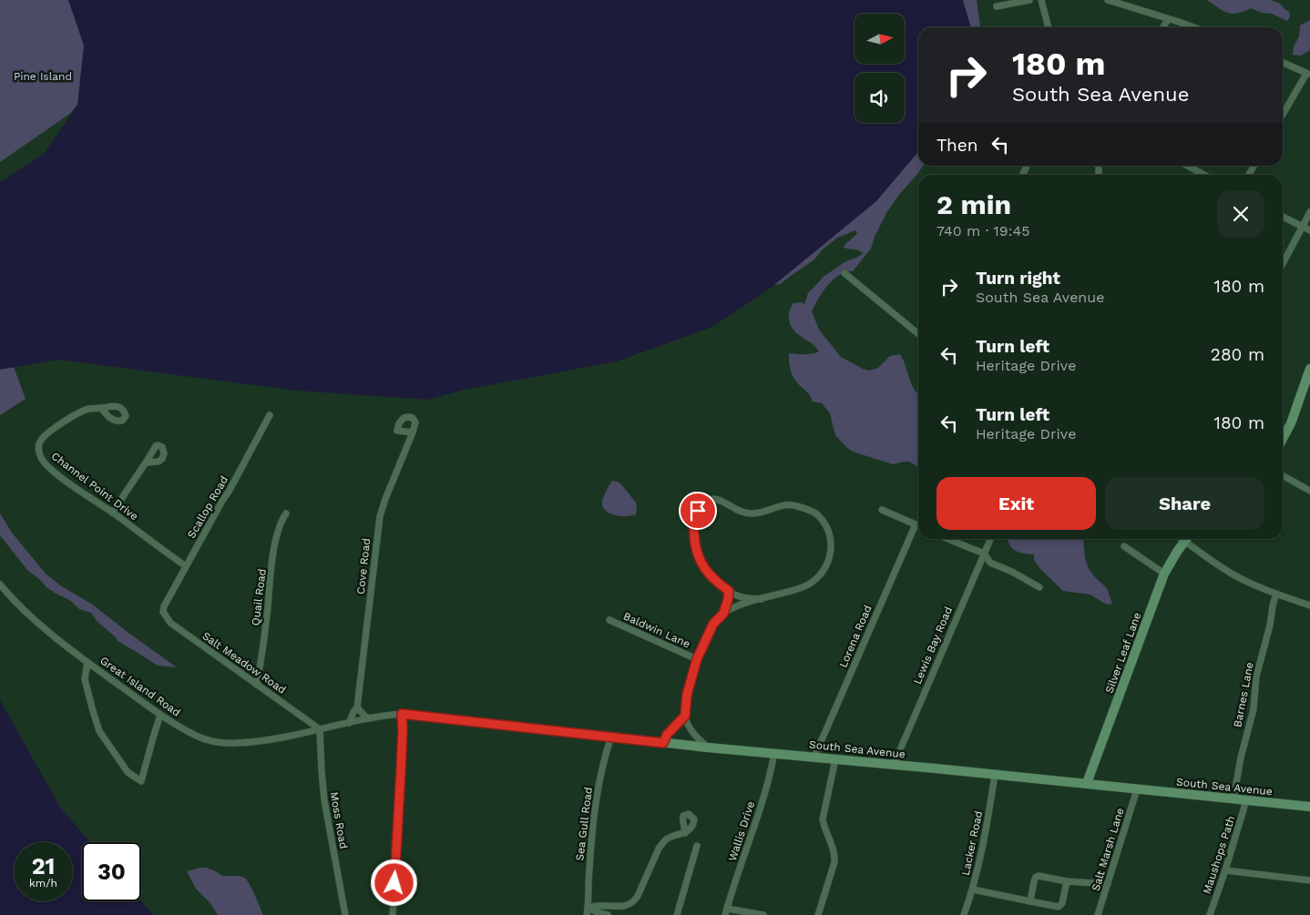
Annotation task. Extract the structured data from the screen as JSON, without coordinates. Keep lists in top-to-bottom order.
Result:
{
  "streets": {
    "street": [
      "Channel Point Drive",
      "Scallop Road",
      "Cove Road",
      "Quail Road",
      "Baldwin Lane",
      "Lorena Road",
      "Lewis Bay Road",
      "Silver Leaf Lane",
      "Salt Meadow Road",
      "Great Island Road",
      "Barnes Lane",
      "South Sea Avenue",
      "Moss Road",
      "Sea Gull Road",
      "Wallis Drive",
      "Lacker Road",
      "Salt Marsh Lane",
      "Maushops Path"
    ]
  },
  "crossings": [
    ["Channel Point Drive", "Scallop Road"],
    ["Scallop Road", "Salt Meadow Road"],
    ["Cove Road", "Great Island Road"],
    ["Quail Road", "Salt Meadow Road"],
    ["Lorena Road", "South Sea Avenue"],
    ["Lewis Bay Road", "South Sea Avenue"],
    ["Silver Leaf Lane", "South Sea Avenue"],
    ["Salt Meadow Road", "Great Island Road"],
    ["Salt Meadow Road", "Moss Road"],
    ["Great Island Road", "South Sea Avenue"],
    ["Great Island Road", "Moss Road"],
    ["Barnes Lane", "South Sea Avenue"],
    ["South Sea Avenue", "Sea Gull Road"],
    ["South Sea Avenue", "Wallis Drive"],
    ["South Sea Avenue", "Lacker Road"],
    ["South Sea Avenue", "Salt Marsh Lane"],
    ["South Sea Avenue", "Maushops Path"]
  ],
  "parks": ["Pine Island"],
  "north": "right",
  "page": {
    "turn": ["180 m", "South Sea Avenue"],
    "then": "Then",
    "heading": ["2 min", "740 m · 19:45"],
    "list": [
      {
        "name": "Turn right",
        "note": "South Sea Avenue",
        "value": "180 m"
      },
      {
        "name": "Turn left",
        "note": "Heritage Drive",
        "value": "280 m"
      },
      {
        "name": "Turn left",
        "note": "Heritage Drive",
        "value": "180 m"
      }
    ],
    "buttons": ["Exit", "Share"],
    "speed": "21 km/h",
    "limit": "30"
  }
}
